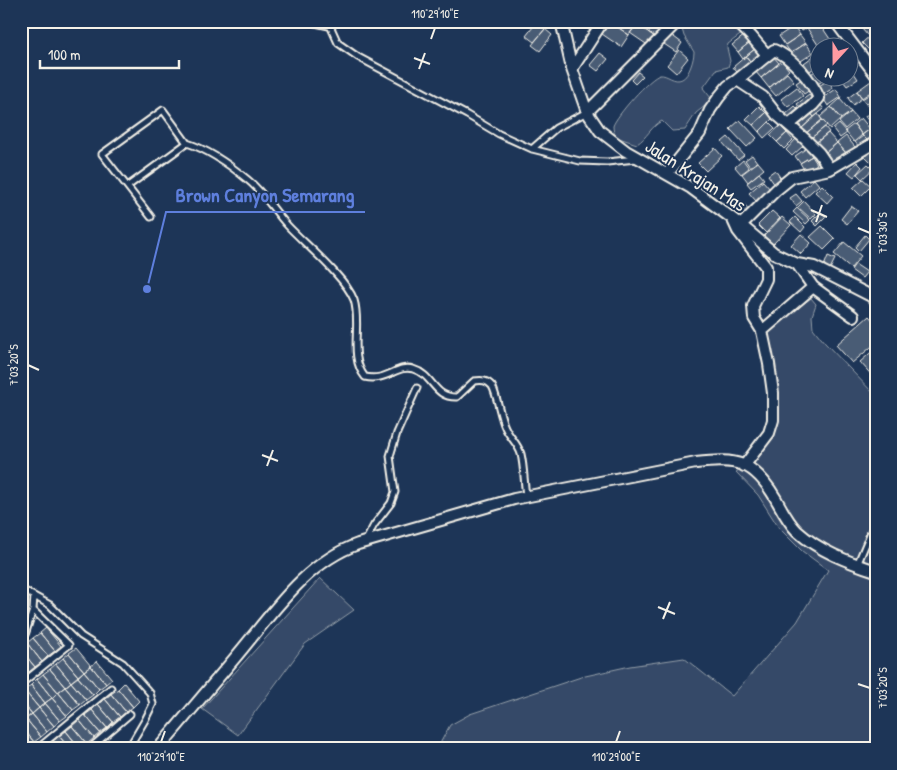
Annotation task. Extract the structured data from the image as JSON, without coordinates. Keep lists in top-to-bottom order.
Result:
{
  "streets": {
    "street": ["Jalan Krajan Mas"]
  },
  "places": ["Brown Canyon Semarang"],
  "scale_bar": "100 m",
  "north": "bottom",
  "coordinates": [
    "110°29'10\"E",
    "7°03'30\"S",
    "7°03'20\"S",
    "110°29'00\"E"
  ]
}
